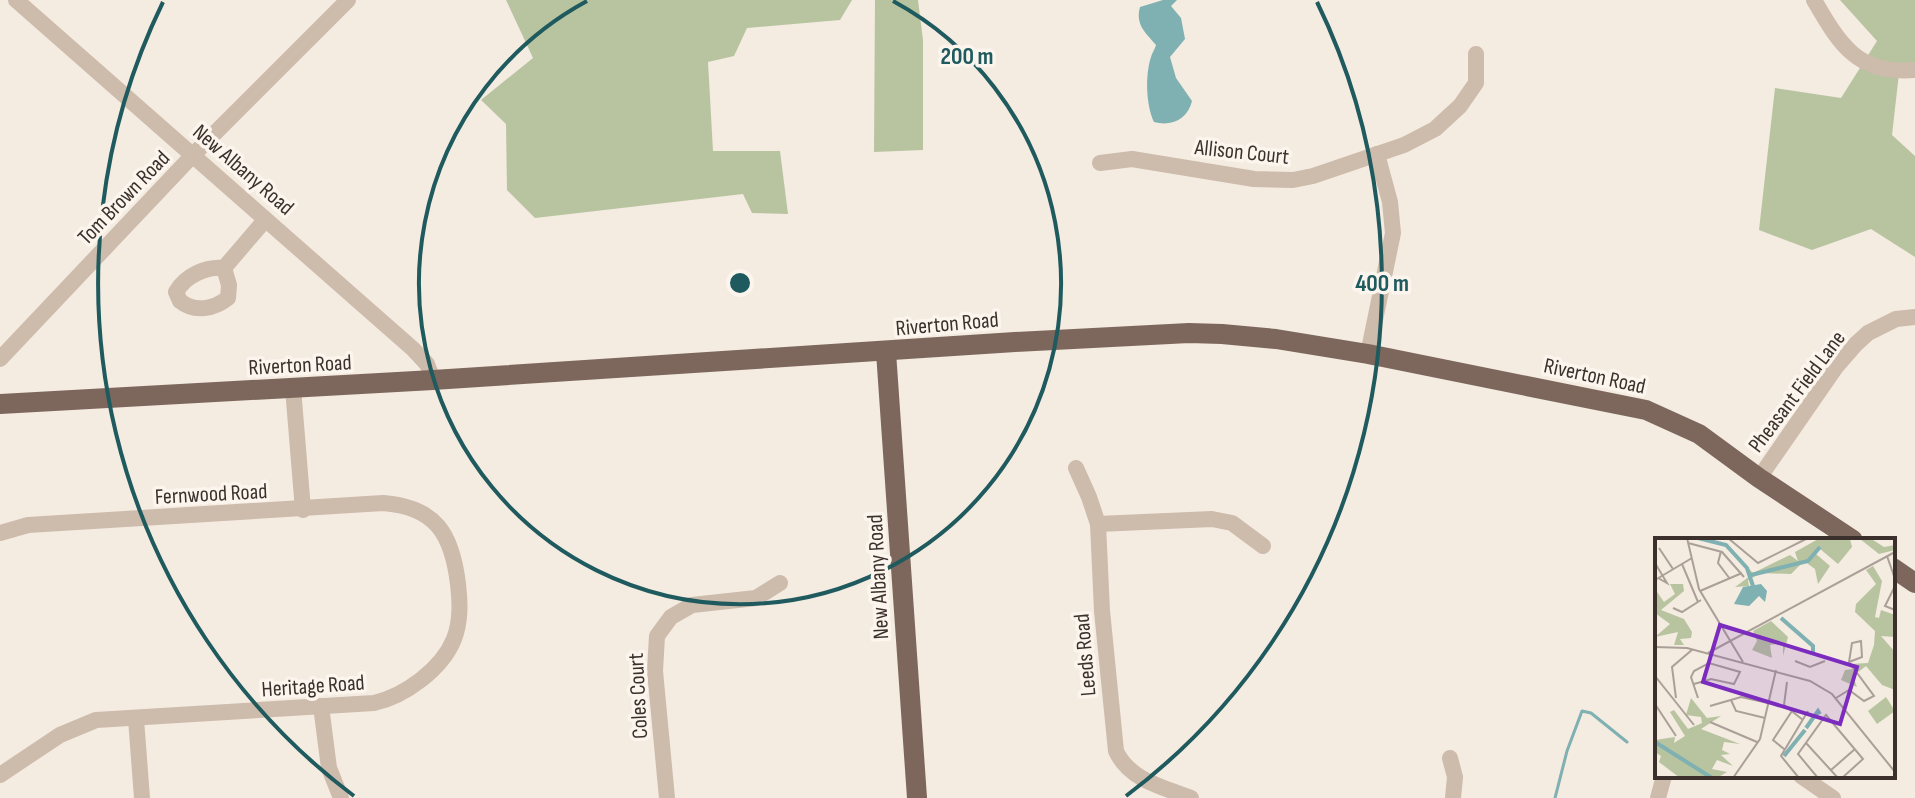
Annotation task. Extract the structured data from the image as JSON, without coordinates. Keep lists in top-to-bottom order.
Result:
{
  "streets": {
    "main road": ["New Albany Road", "Riverton Road"],
    "street": [
      "Allison Court",
      "Tom Brown Road",
      "Pheasant Field Lane",
      "Fernwood Road",
      "Leeds Road",
      "Heritage Road",
      "Coles Court"
    ]
  },
  "crossings": [
    ["New Albany Road", "Tom Brown Road"],
    ["New Albany Road", "Riverton Road"],
    ["Riverton Road", "Pheasant Field Lane"],
    ["Fernwood Road", "Heritage Road"]
  ],
  "rings": ["200 m", "400 m"]
}
